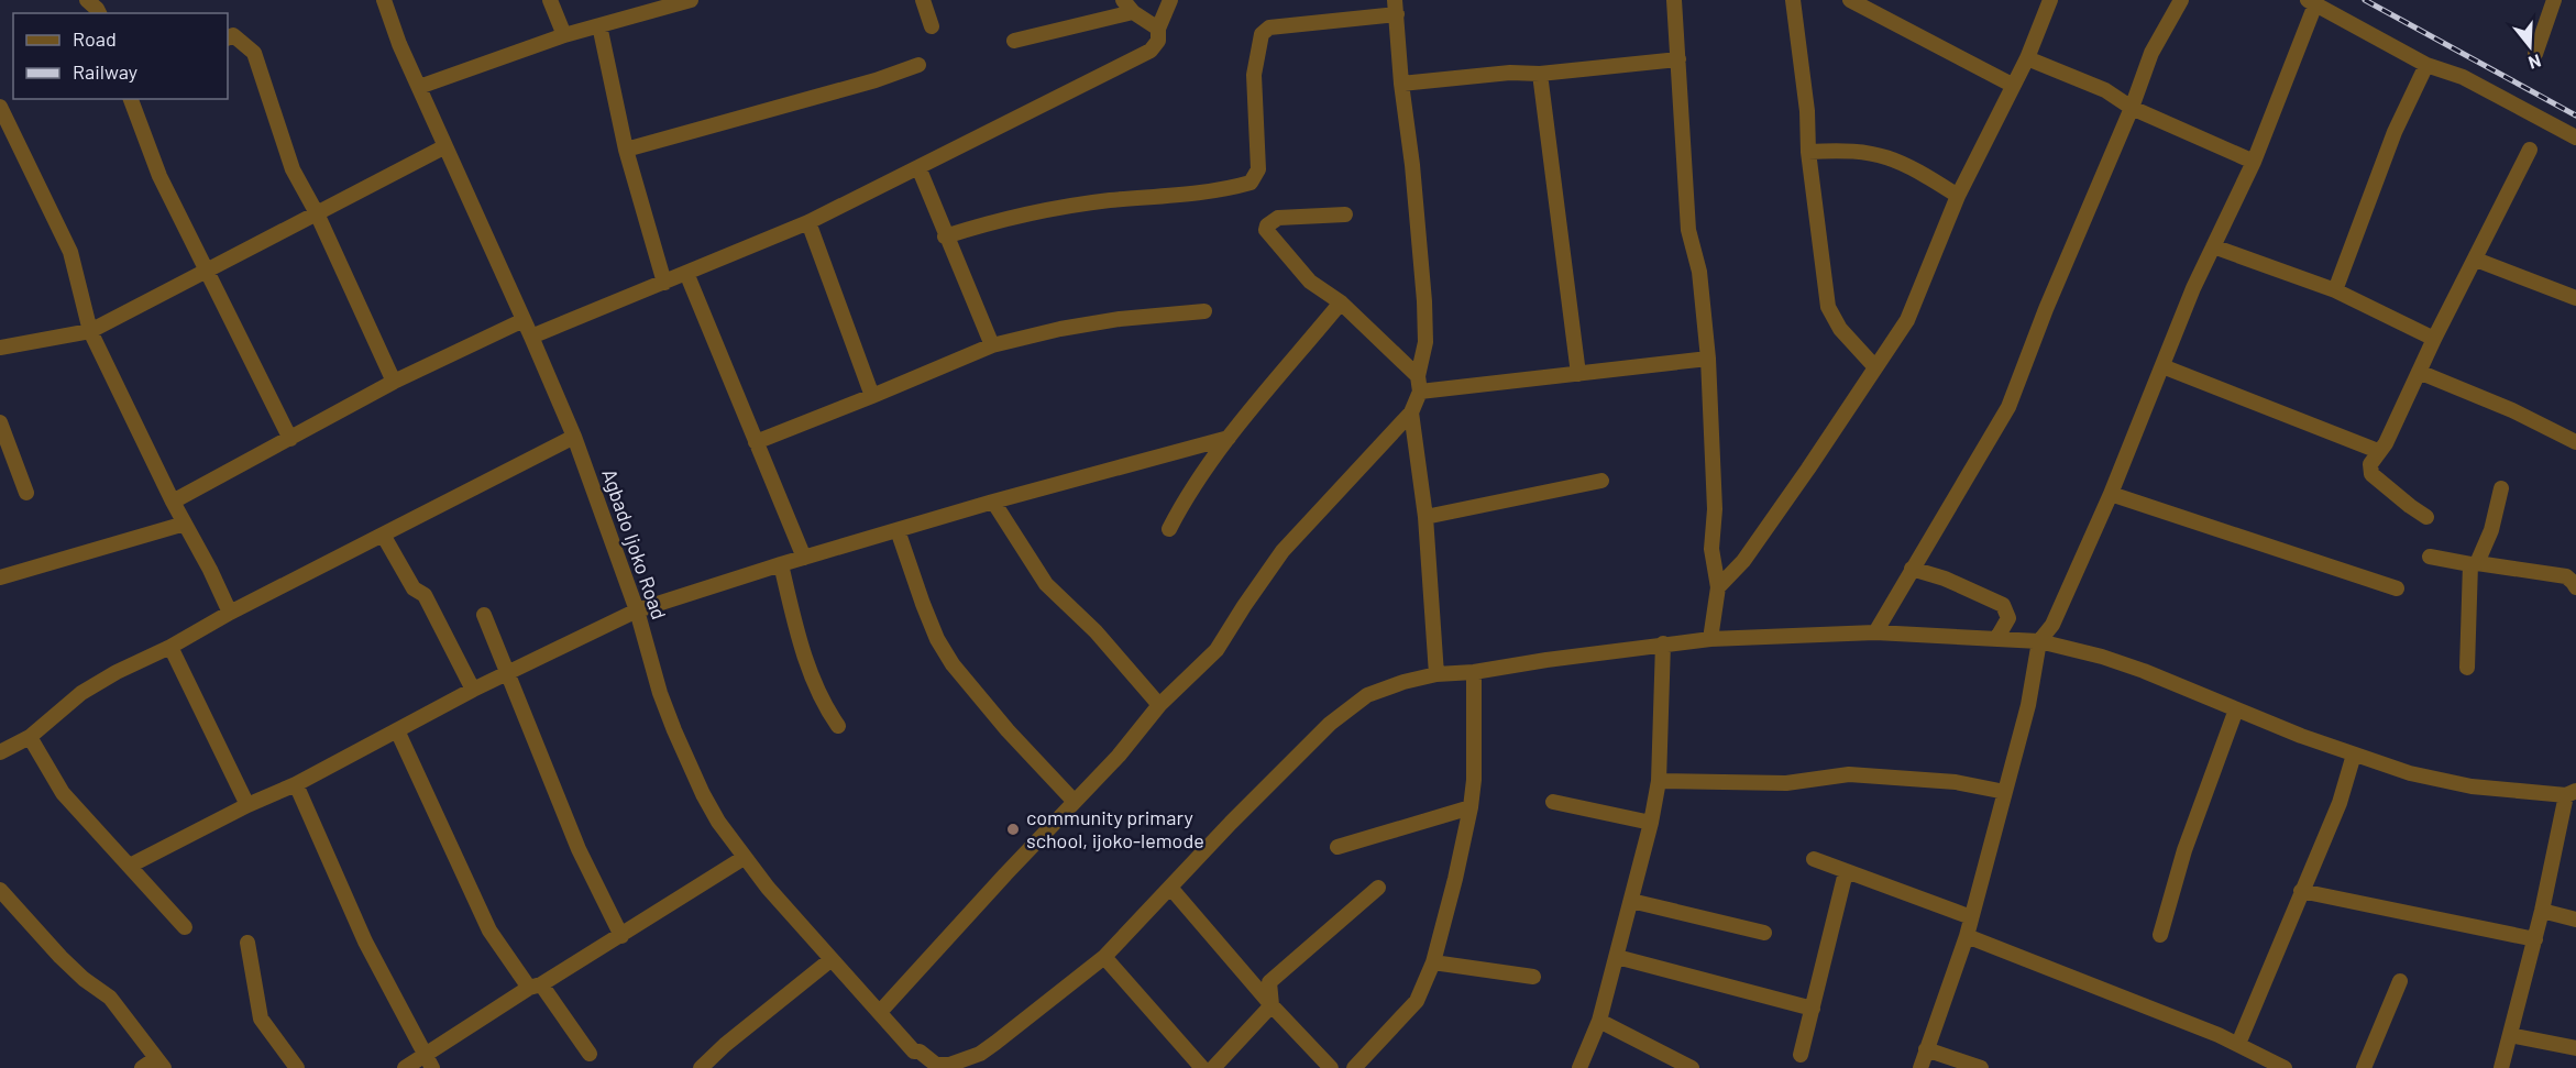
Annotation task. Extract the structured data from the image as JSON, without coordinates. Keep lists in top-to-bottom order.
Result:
{
  "streets": {
    "street": ["Agbado Ijoko Road"]
  },
  "places": ["community primary school, ijoko-lemode"],
  "legend": ["Road", "Railway"],
  "north": "bottom"
}
